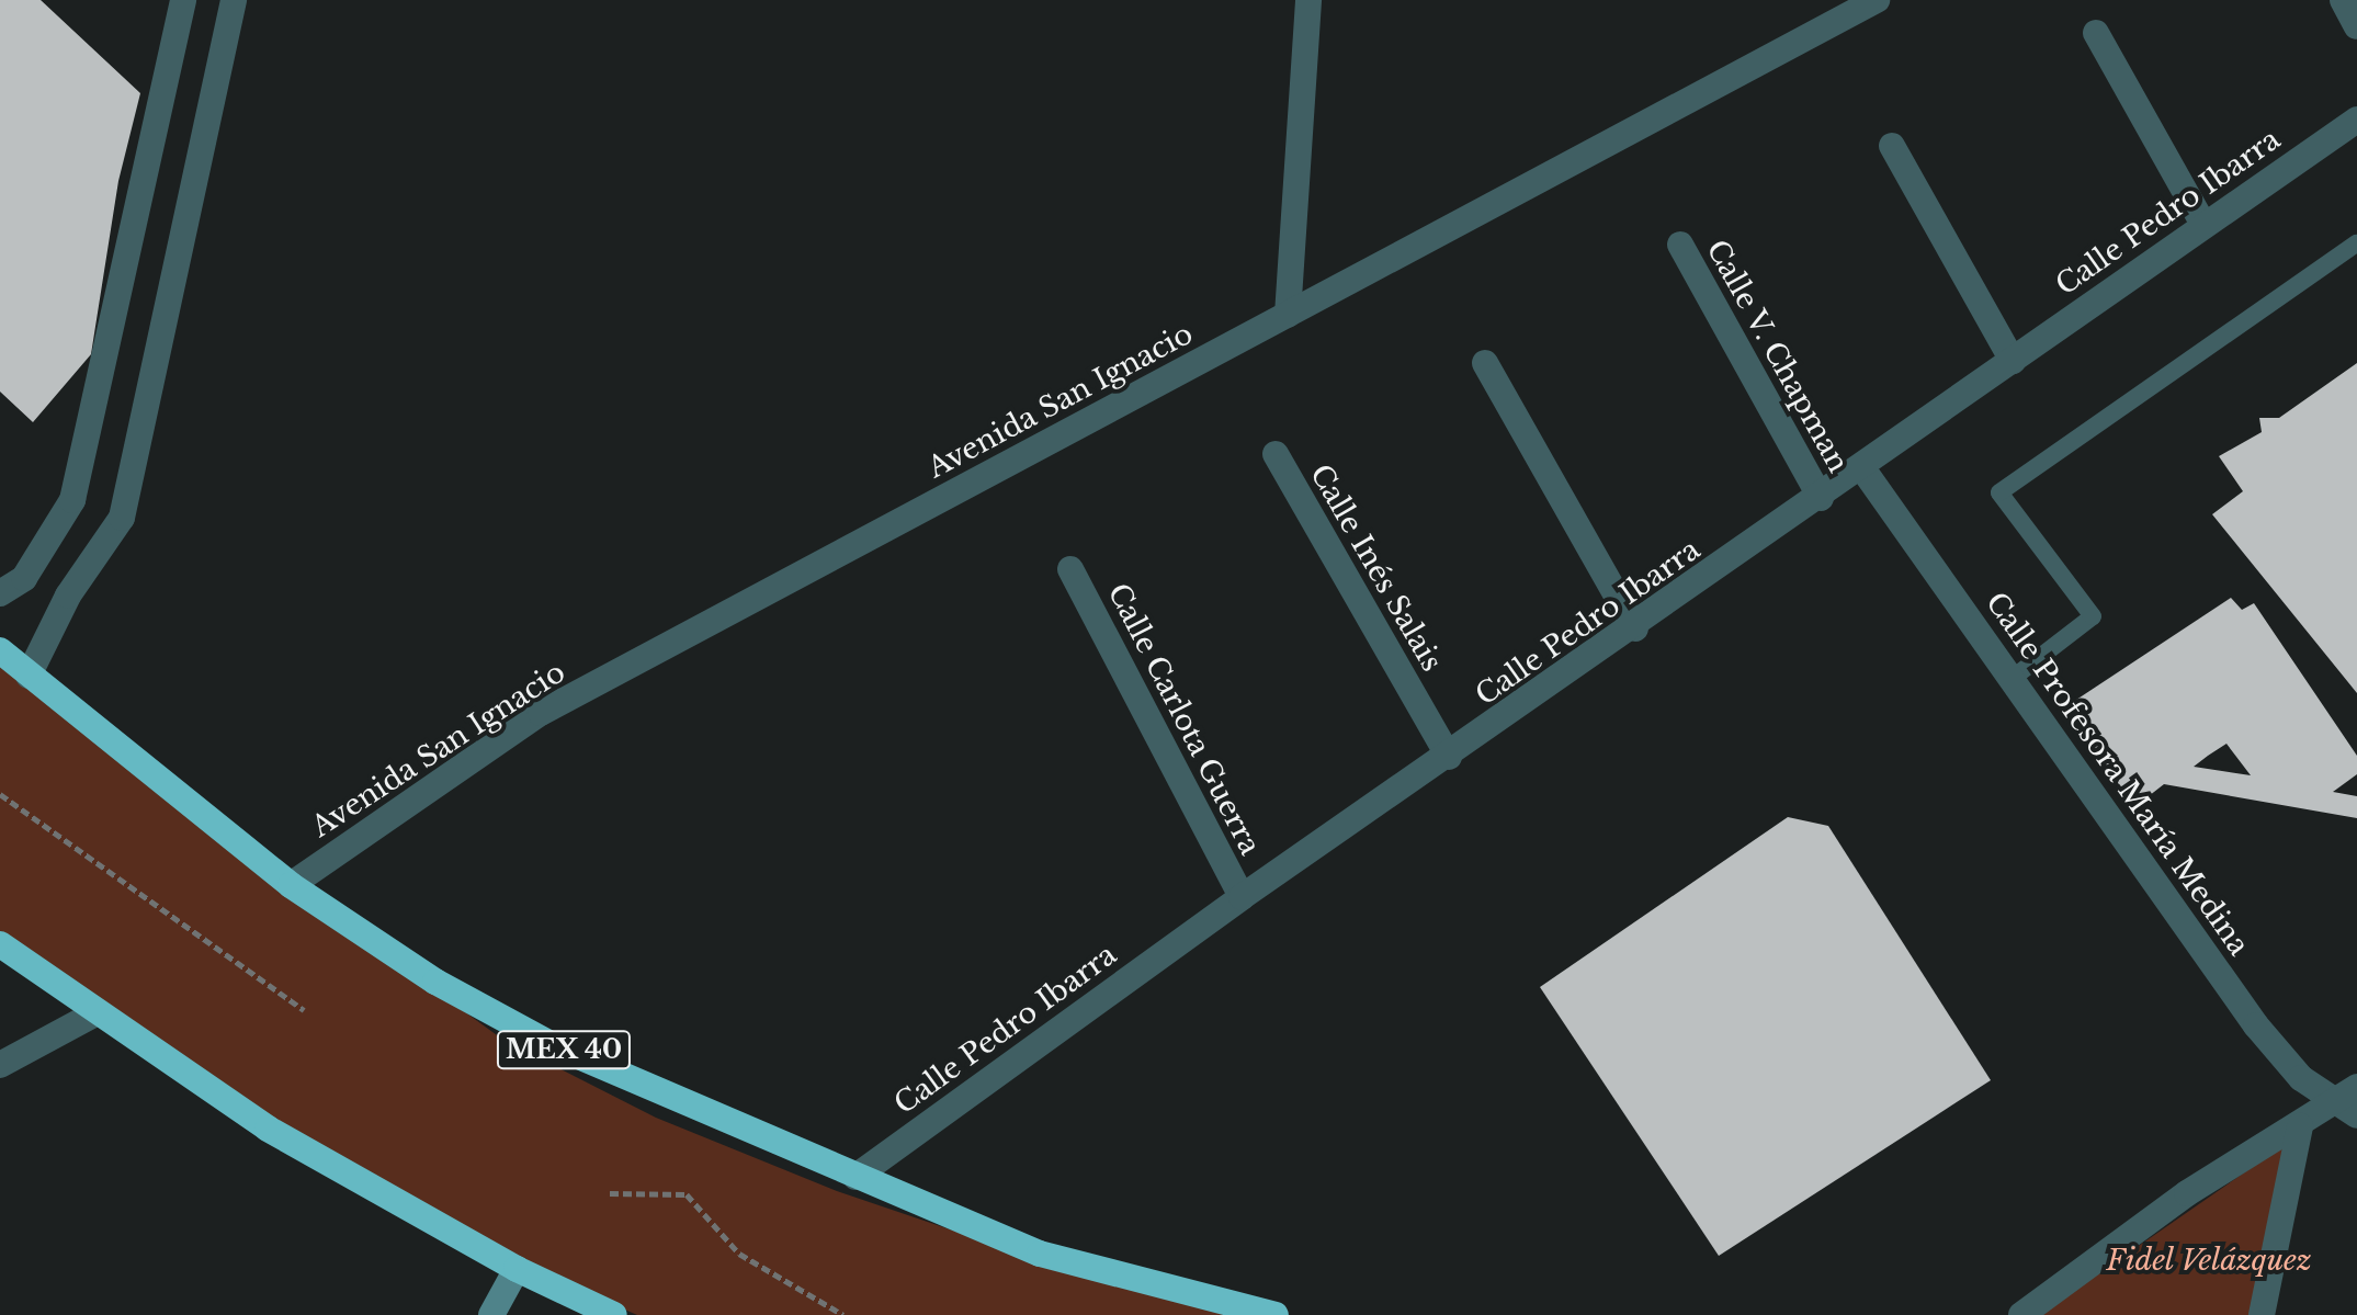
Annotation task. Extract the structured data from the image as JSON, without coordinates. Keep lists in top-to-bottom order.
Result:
{
  "streets": {
    "highway": ["MEX 40"],
    "street": [
      "Calle Pedro Ibarra",
      "Calle V. Chapman",
      "Avenida San Ignacio",
      "Calle Inés Salais",
      "Calle Carlota Guerra",
      "Calle Profesora María Medina"
    ]
  },
  "crossings": [
    ["Calle Pedro Ibarra", "Calle V. Chapman"],
    ["Calle Pedro Ibarra", "Calle Inés Salais"],
    ["Calle Pedro Ibarra", "Calle Carlota Guerra"],
    ["Calle Pedro Ibarra", "Calle Profesora María Medina"],
    ["Calle Pedro Ibarra", "MEX 40"],
    ["Avenida San Ignacio", "MEX 40"]
  ],
  "parks": ["Fidel Velázquez"]
}
